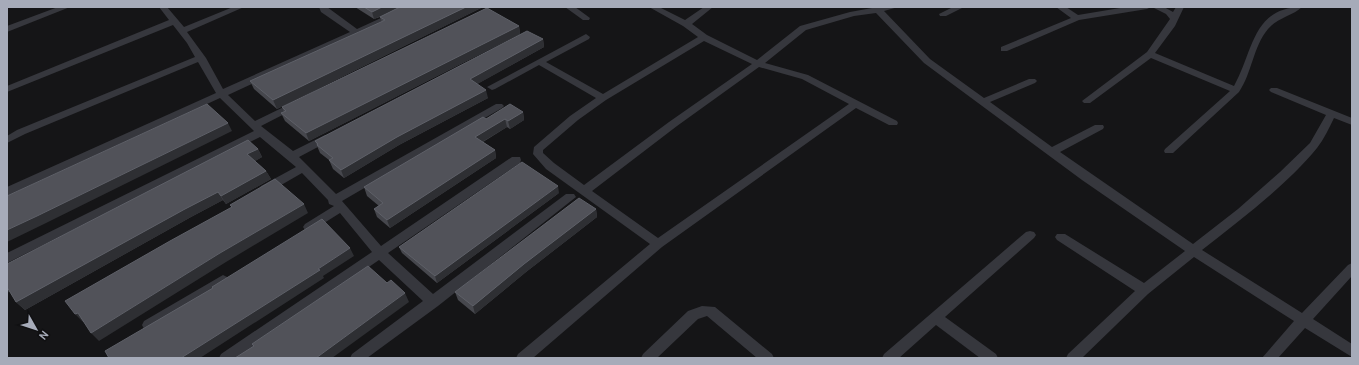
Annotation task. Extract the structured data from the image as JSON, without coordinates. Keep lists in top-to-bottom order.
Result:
{
  "north": "bottom right"
}
